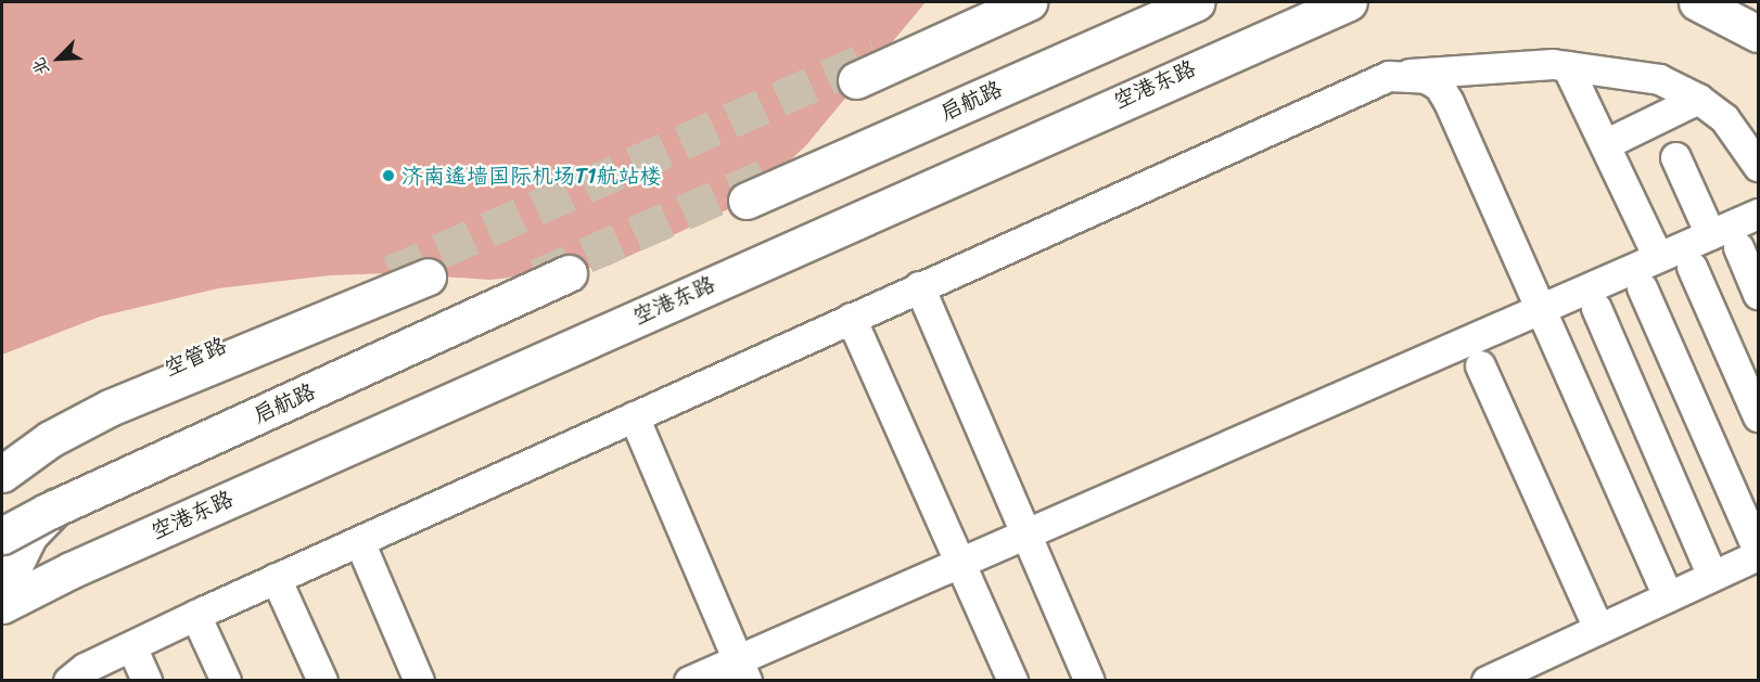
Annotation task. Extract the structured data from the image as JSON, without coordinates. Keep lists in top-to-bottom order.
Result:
{
  "streets": {
    "main road": ["空港东路", "启航路", "空管路"]
  },
  "places": ["济南遥墙国际机场T1航站楼"],
  "north": "bottom left"
}
